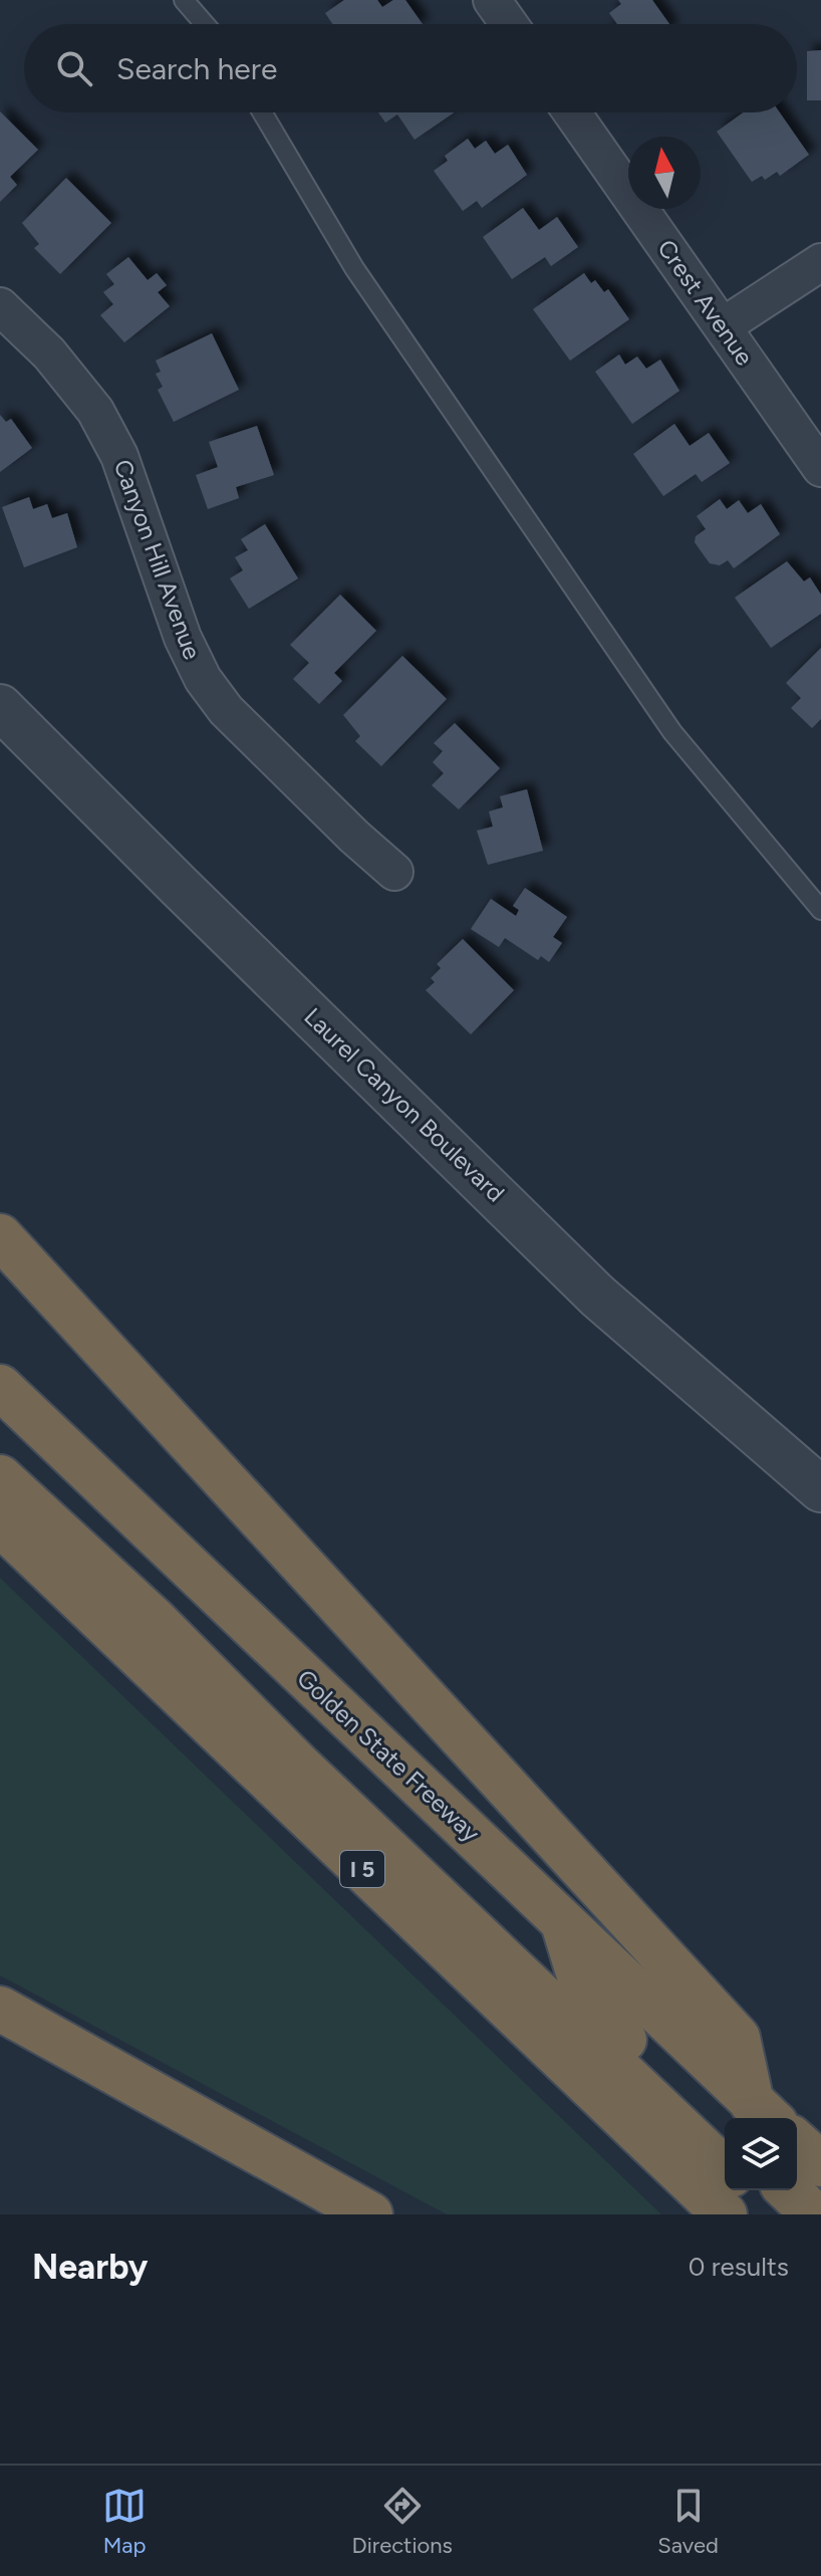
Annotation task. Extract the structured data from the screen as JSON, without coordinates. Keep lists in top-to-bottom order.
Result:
{
  "streets": {
    "highway": ["Golden State Freeway", "I 5"],
    "street": ["Crest Avenue", "Canyon Hill Avenue", "Laurel Canyon Boulevard"]
  },
  "north": "top",
  "page": {
    "search": "Search here",
    "heading": ["Nearby", "0 results"],
    "nav": ["Map", "Directions", "Saved"]
  }
}
